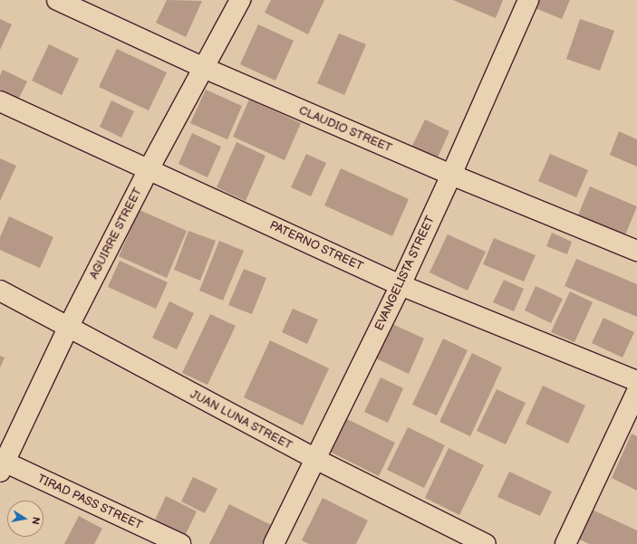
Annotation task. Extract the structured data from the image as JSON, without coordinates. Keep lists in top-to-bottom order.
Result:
{
  "streets": {
    "street": [
      "CLAUDIO STREET",
      "AGUIRRE STREET",
      "PATERNO STREET",
      "EVANGELISTA STREET",
      "JUAN LUNA STREET",
      "TIRAD PASS STREET"
    ]
  },
  "crossings": [
    ["CLAUDIO STREET", "AGUIRRE STREET"],
    ["CLAUDIO STREET", "EVANGELISTA STREET"],
    ["AGUIRRE STREET", "PATERNO STREET"],
    ["AGUIRRE STREET", "JUAN LUNA STREET"],
    ["AGUIRRE STREET", "TIRAD PASS STREET"],
    ["PATERNO STREET", "EVANGELISTA STREET"],
    ["EVANGELISTA STREET", "JUAN LUNA STREET"]
  ],
  "north": "right"
}
